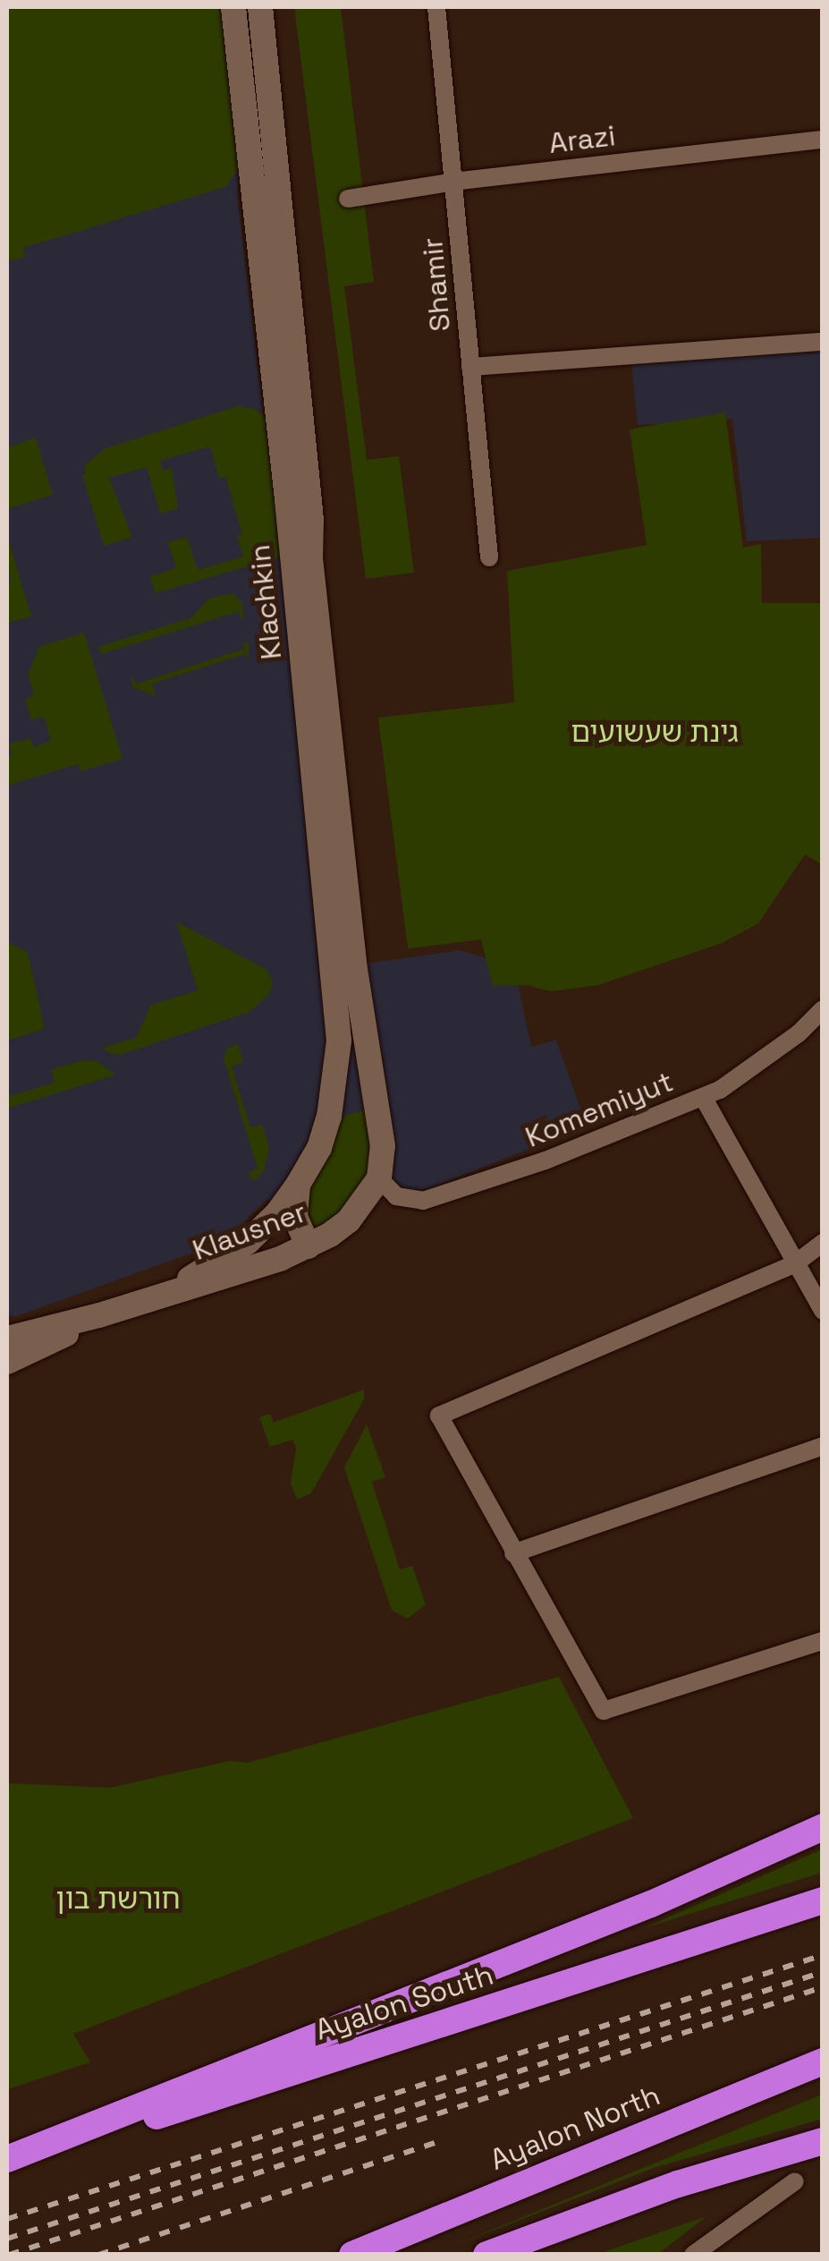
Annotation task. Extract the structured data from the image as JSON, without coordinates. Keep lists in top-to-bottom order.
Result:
{
  "streets": {
    "highway": ["Ayalon South", "Ayalon North"],
    "street": [
      "Arazi",
      "Shamir",
      "Klachkin",
      "Komemiyut",
      "Klausner"
    ]
  },
  "crossings": [
    ["Arazi", "Shamir"],
    ["Klachkin", "Komemiyut"],
    ["Klachkin", "Klausner"],
    ["Komemiyut", "Klausner"]
  ],
  "parks": ["גינת שעשועים", "חורשת בון"]
}
